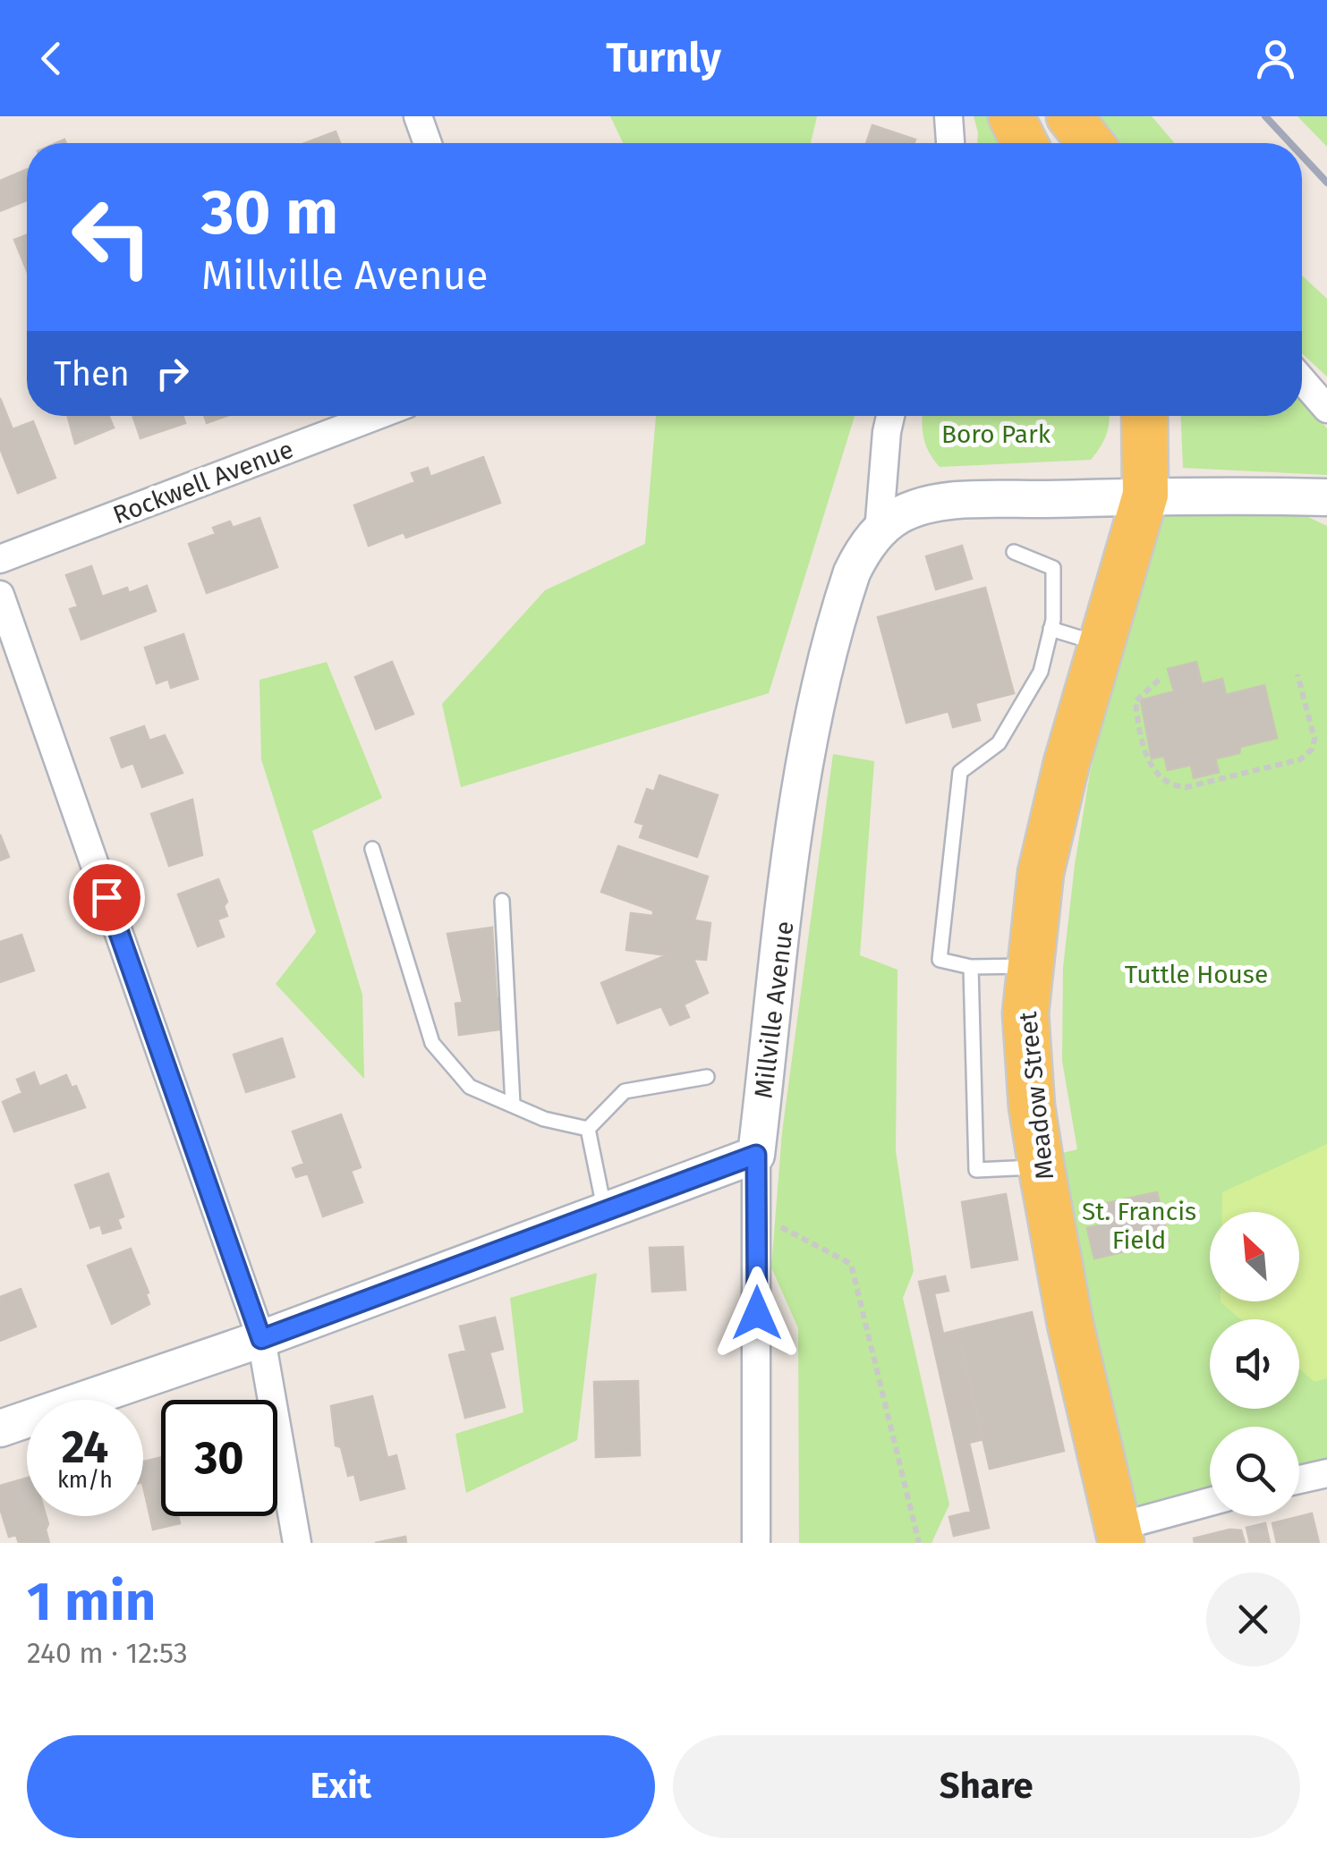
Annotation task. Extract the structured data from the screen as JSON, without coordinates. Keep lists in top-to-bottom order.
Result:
{
  "streets": {
    "main road": ["Meadow Street"],
    "street": ["Rockwell Avenue", "Millville Avenue"]
  },
  "crossings": [
    ["Millville Avenue", "Meadow Street"]
  ],
  "parks": ["Boro Park", "Tuttle House", "St. Francis Field"],
  "north": "top left",
  "page": {
    "header": "Turnly",
    "turn": ["30 m", "Millville Avenue"],
    "then": "Then",
    "speed": "24 km/h",
    "limit": "30",
    "heading": ["1 min", "240 m · 12:53"],
    "buttons": ["Exit", "Share"]
  }
}
